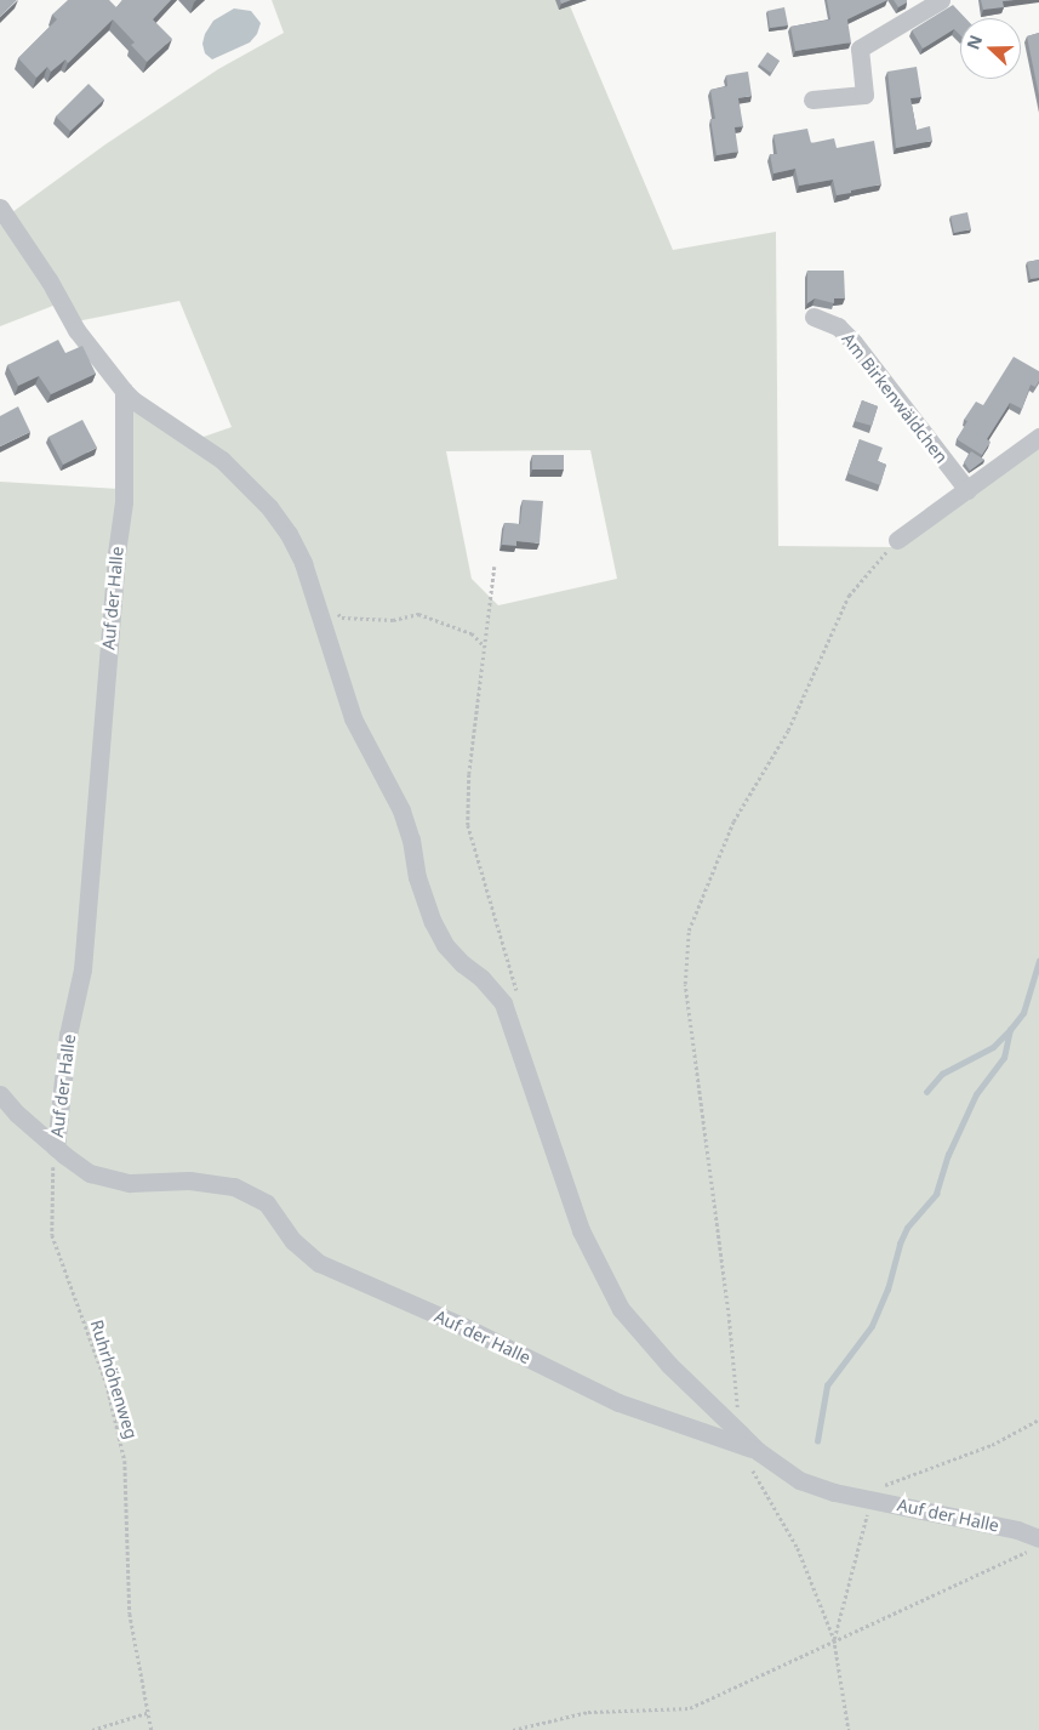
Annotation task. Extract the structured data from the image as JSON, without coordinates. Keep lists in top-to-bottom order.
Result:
{
  "streets": {
    "street": ["Am Birkenwäldchen", "Auf der Halle"],
    "path": ["Ruhrhöhenweg"]
  },
  "crossings": [
    ["Auf der Halle", "Ruhrhöhenweg"]
  ],
  "north": "left"
}
